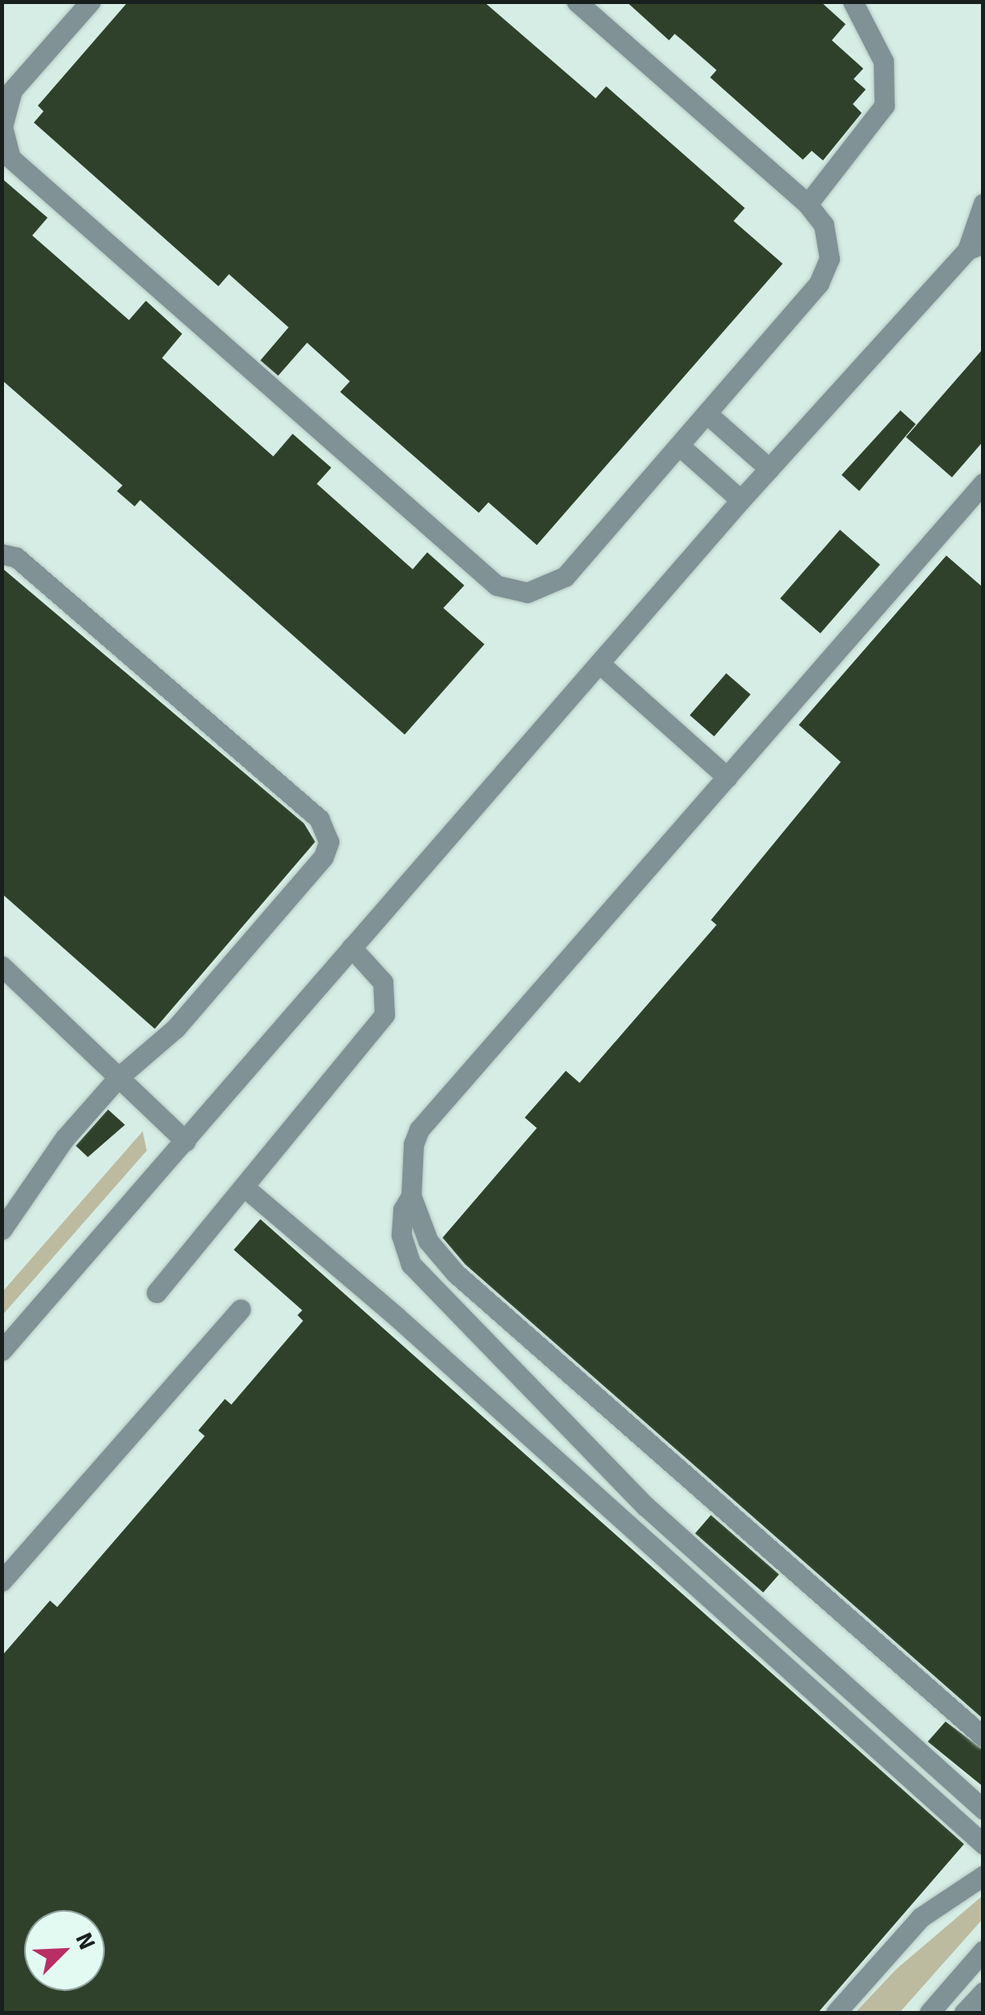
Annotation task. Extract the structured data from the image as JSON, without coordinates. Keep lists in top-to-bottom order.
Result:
{
  "north": "top right"
}
